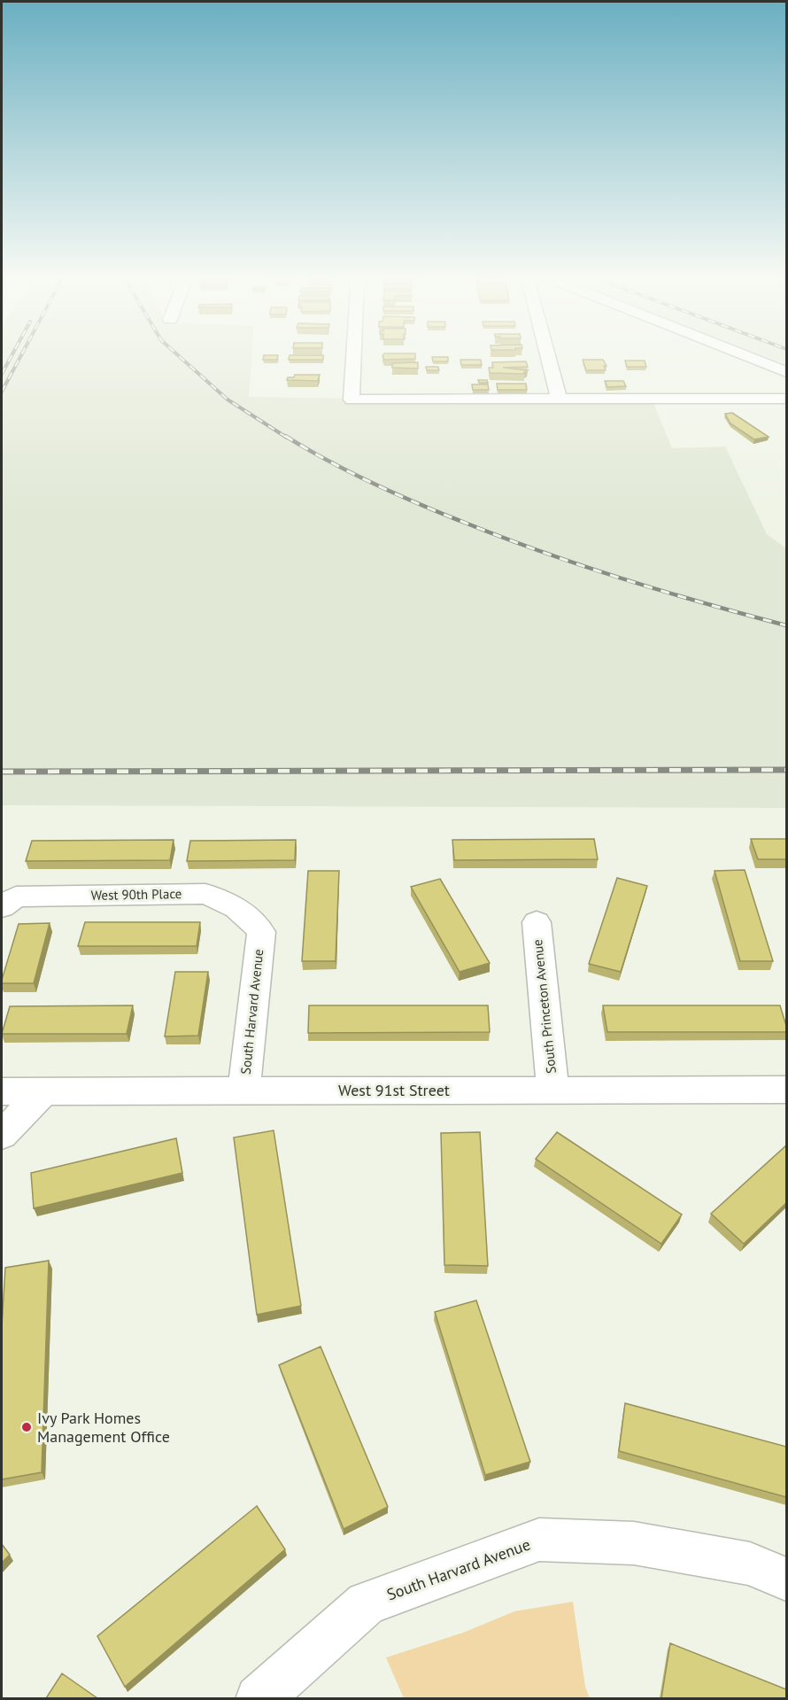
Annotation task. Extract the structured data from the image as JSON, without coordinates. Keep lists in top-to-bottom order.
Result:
{
  "streets": {
    "street": [
      "West 90th Place",
      "South Princeton Avenue",
      "South Harvard Avenue",
      "West 91st Street"
    ]
  },
  "crossings": [
    ["West 90th Place", "South Harvard Avenue"],
    ["South Princeton Avenue", "West 91st Street"],
    ["South Harvard Avenue", "West 91st Street"]
  ],
  "places": ["Ivy Park Homes Management Office"]
}
